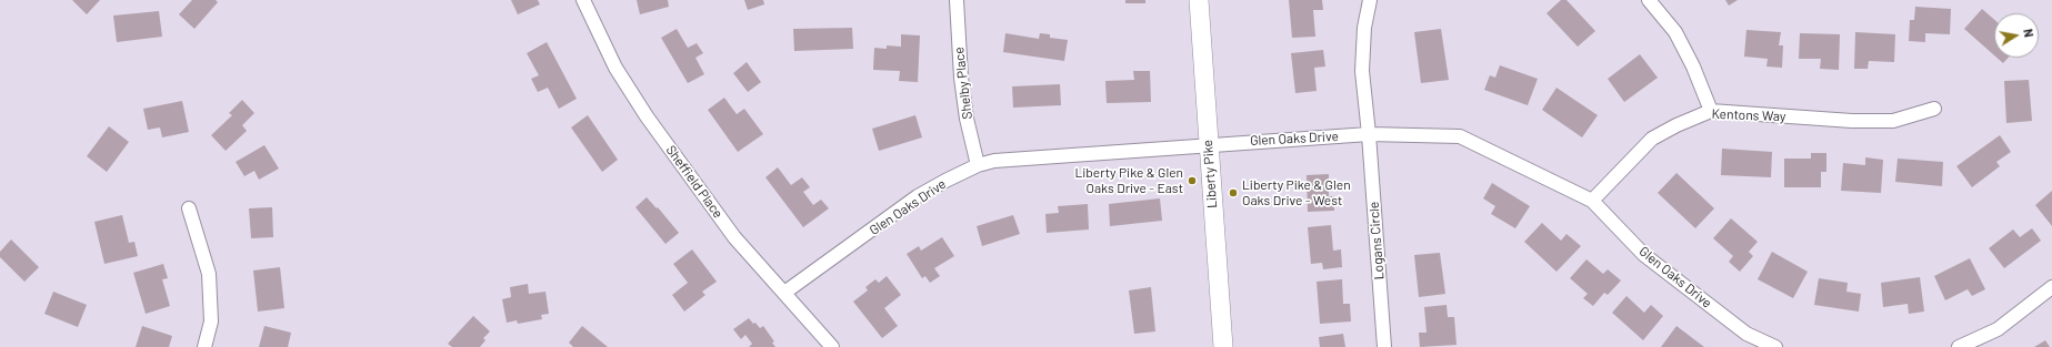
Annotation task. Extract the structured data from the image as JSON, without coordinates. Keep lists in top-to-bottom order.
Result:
{
  "streets": {
    "street": [
      "Shelby Place",
      "Kentons Way",
      "Glen Oaks Drive",
      "Liberty Pike",
      "Sheffield Place",
      "Logans Circle"
    ]
  },
  "crossings": [
    ["Shelby Place", "Glen Oaks Drive"],
    ["Kentons Way", "Glen Oaks Drive"],
    ["Glen Oaks Drive", "Liberty Pike"],
    ["Glen Oaks Drive", "Sheffield Place"],
    ["Glen Oaks Drive", "Logans Circle"]
  ],
  "places": ["Liberty Pike & Glen Oaks Drive - East", "Liberty Pike & Glen Oaks Drive - West"],
  "north": "right"
}
